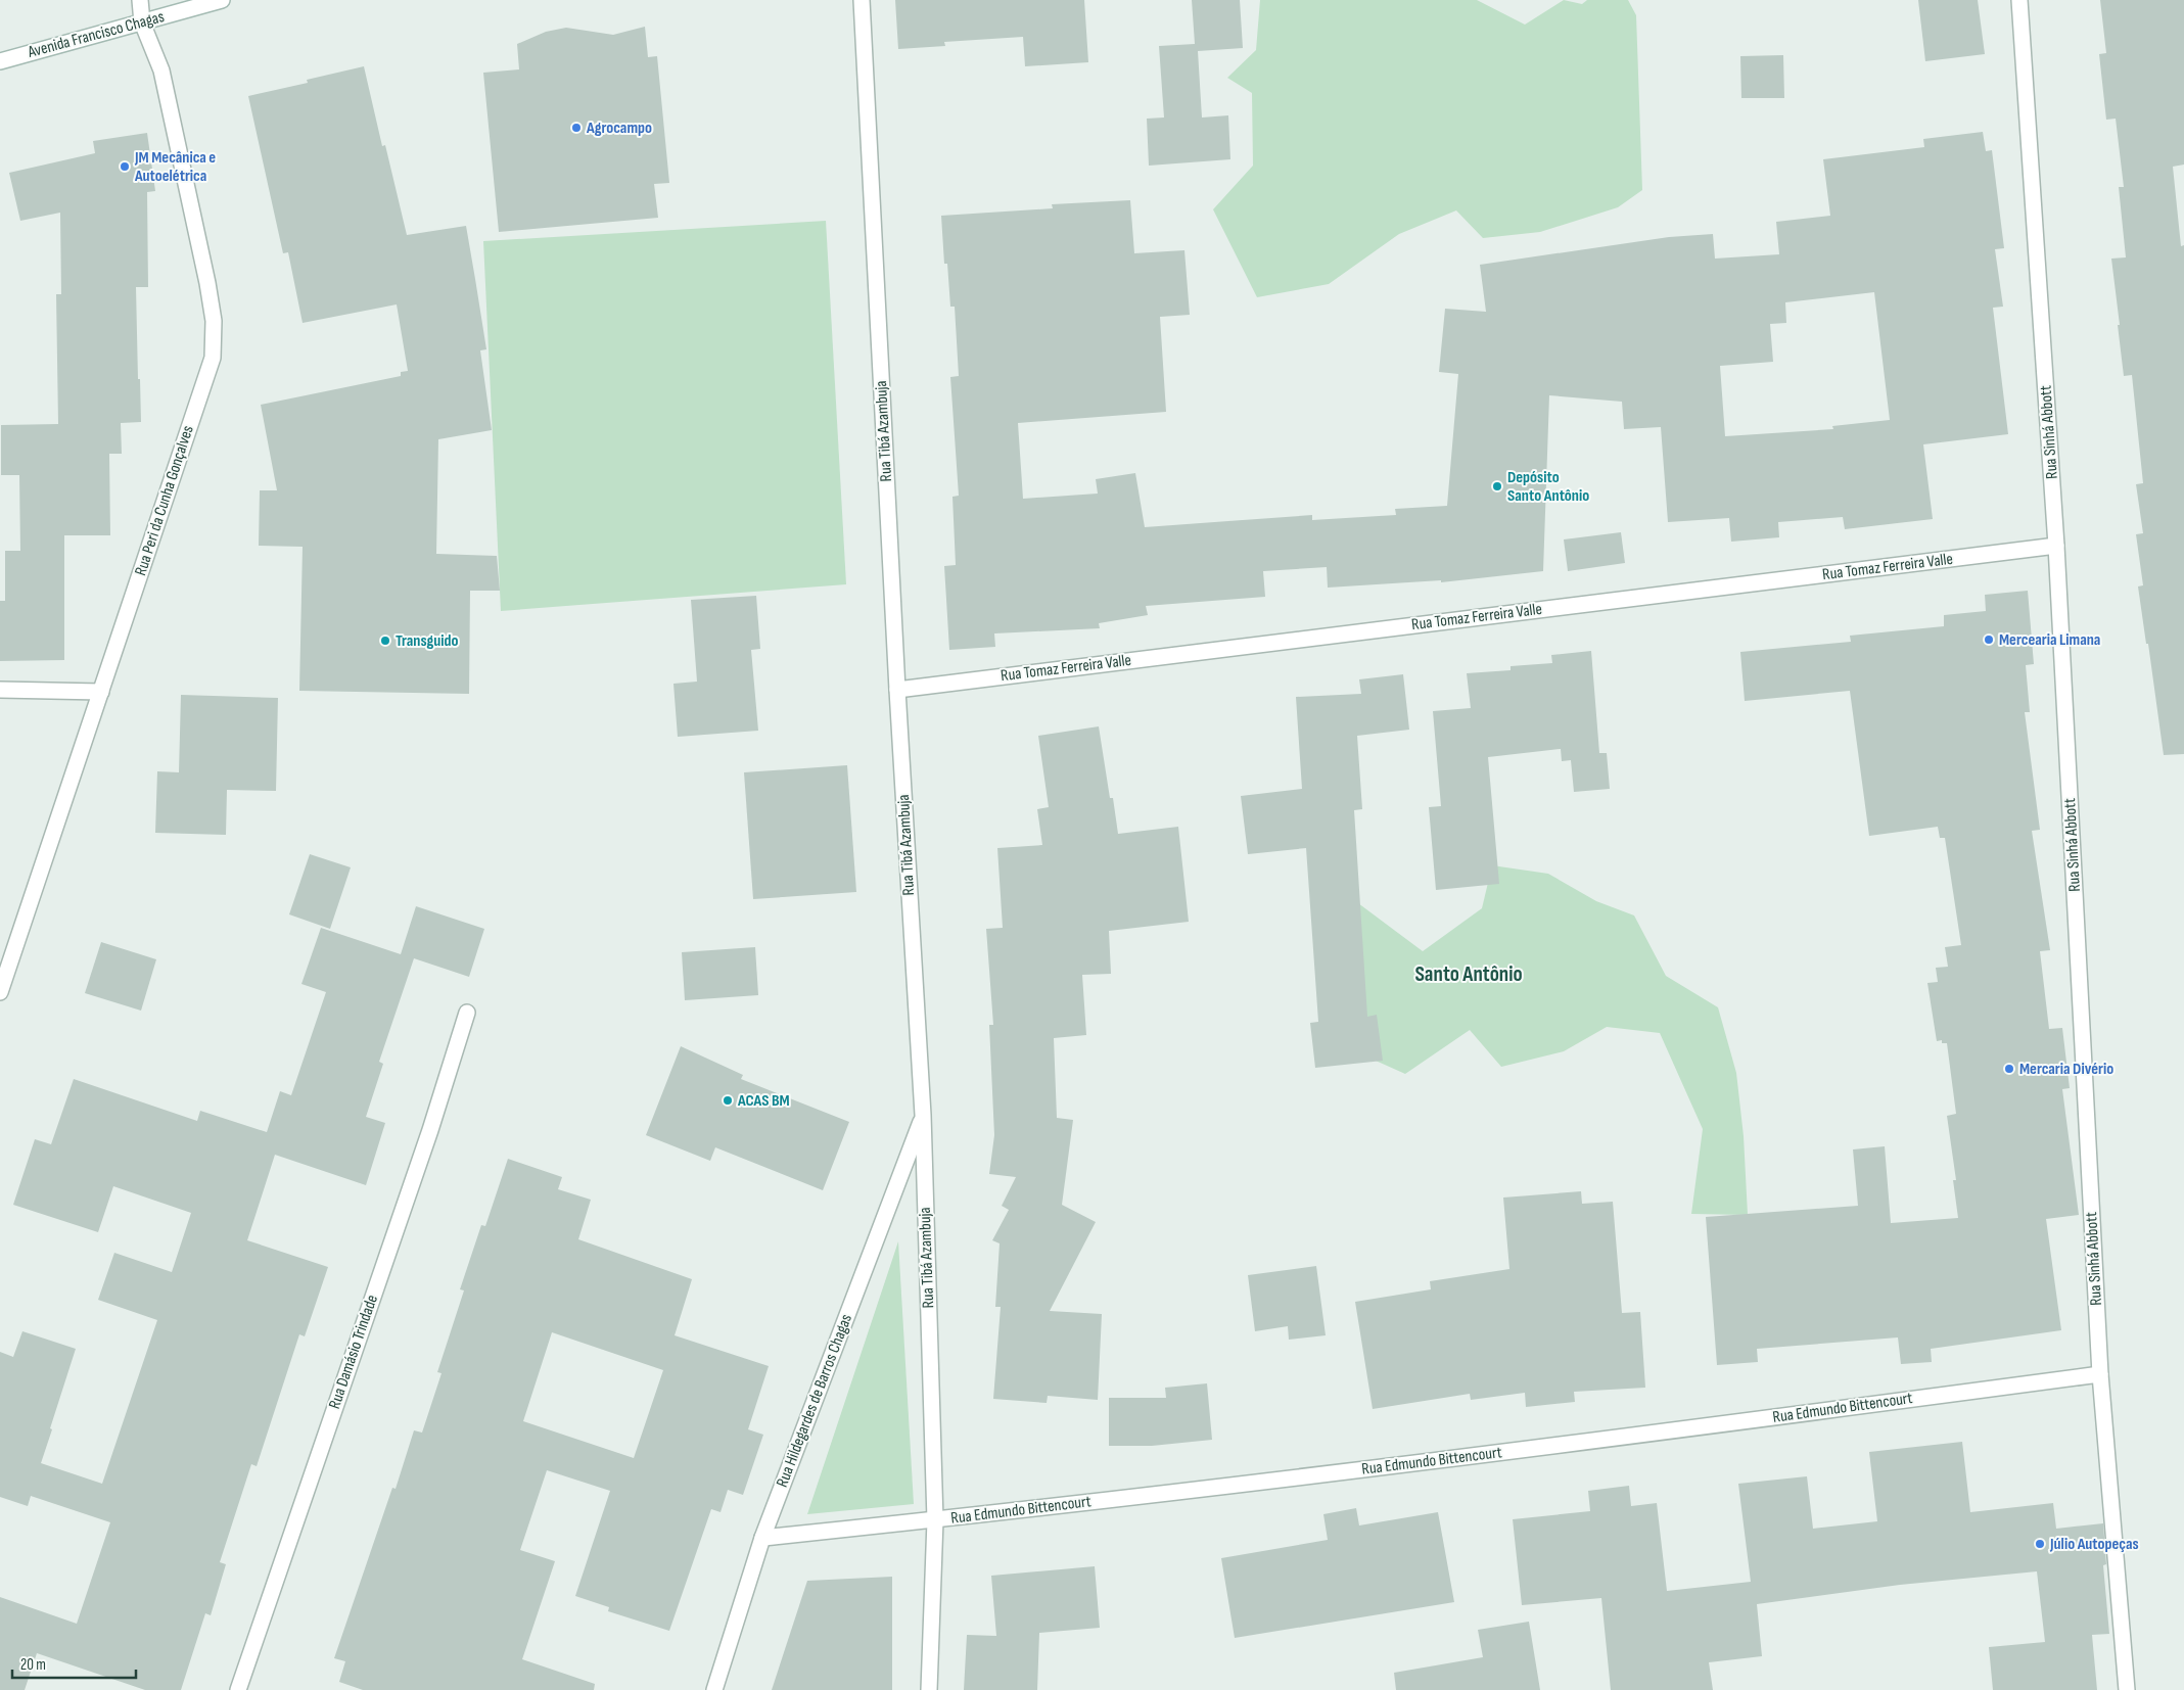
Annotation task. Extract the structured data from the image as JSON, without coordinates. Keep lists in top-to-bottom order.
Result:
{
  "streets": {
    "street": [
      "Avenida Francisco Chagas",
      "Rua Tibá Azambuja",
      "Rua Sinhá Abbott",
      "Rua Peri da Cunha Gonçalves",
      "Rua Tomaz Ferreira Valle",
      "Rua Damásio Trindade",
      "Rua Hildegardes de Barros Chagas",
      "Rua Edmundo Bittencourt"
    ]
  },
  "crossings": [
    ["Avenida Francisco Chagas", "Rua Peri da Cunha Gonçalves"],
    ["Rua Tibá Azambuja", "Rua Tomaz Ferreira Valle"],
    ["Rua Tibá Azambuja", "Rua Hildegardes de Barros Chagas"],
    ["Rua Tibá Azambuja", "Rua Edmundo Bittencourt"],
    ["Rua Sinhá Abbott", "Rua Tomaz Ferreira Valle"],
    ["Rua Sinhá Abbott", "Rua Edmundo Bittencourt"],
    ["Rua Hildegardes de Barros Chagas", "Rua Edmundo Bittencourt"]
  ],
  "districts": ["Santo Antônio"],
  "places": [
    "Agrocampo",
    "JM Mecânica e Autoelétrica",
    "Depósito Santo Antônio",
    "Mercearia Limana",
    "Transguido",
    "Mercaria Divério",
    "ACAS BM",
    "Júlio Autopeças"
  ],
  "scale_bar": "20 m"
}
